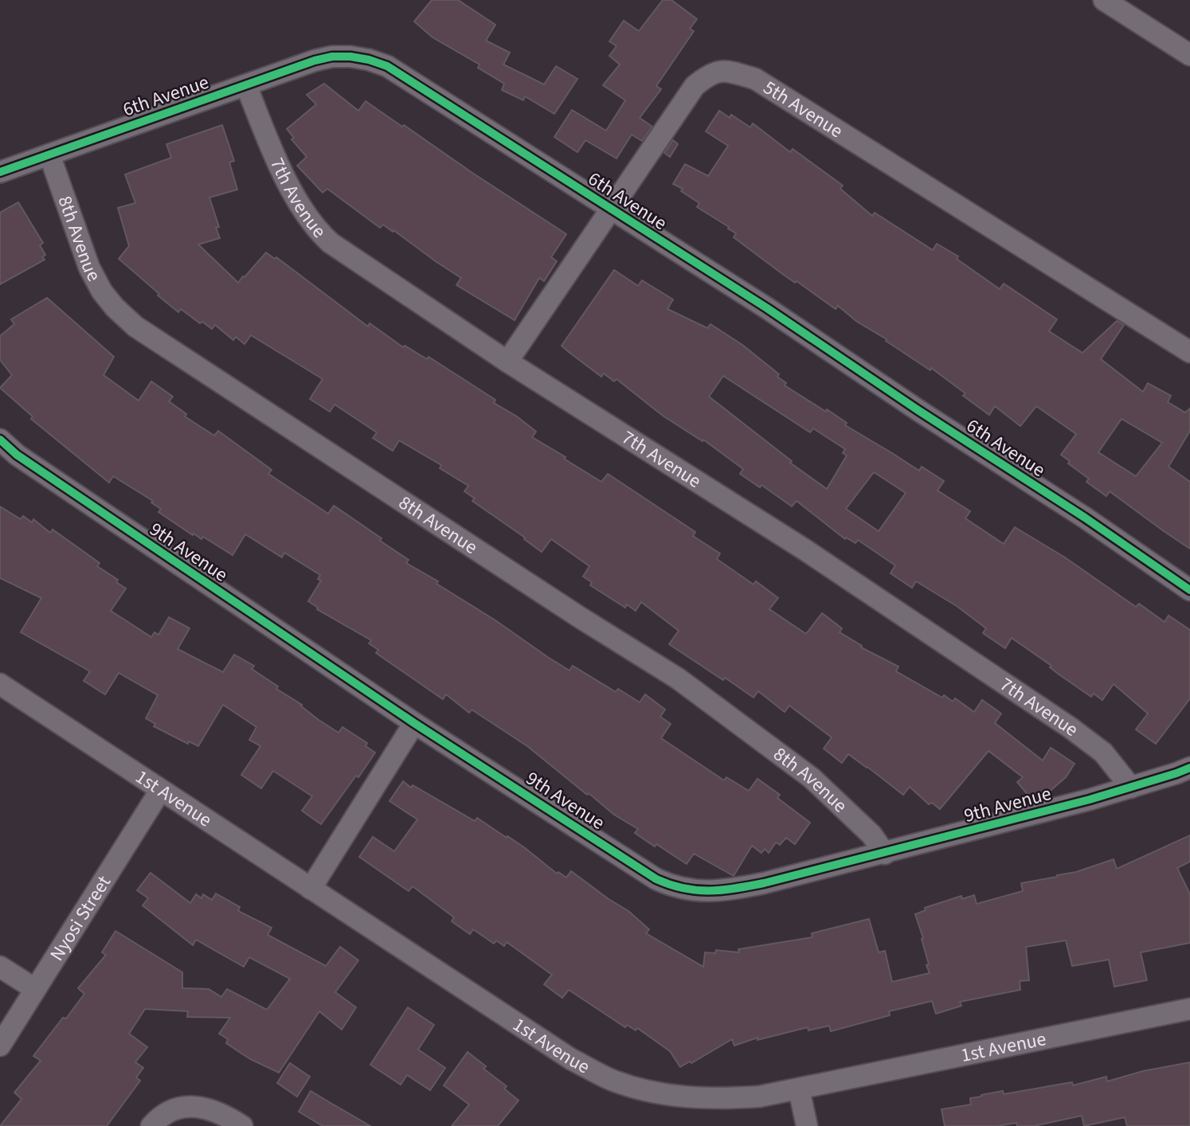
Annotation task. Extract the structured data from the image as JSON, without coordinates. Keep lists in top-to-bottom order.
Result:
{
  "streets": {
    "street": [
      "6th Avenue",
      "5th Avenue",
      "7th Avenue",
      "8th Avenue",
      "9th Avenue",
      "1st Avenue",
      "Nyosi Street"
    ]
  },
  "crossings": [
    ["6th Avenue", "5th Avenue"],
    ["6th Avenue", "7th Avenue"],
    ["6th Avenue", "8th Avenue"],
    ["5th Avenue", "7th Avenue"],
    ["7th Avenue", "9th Avenue"],
    ["8th Avenue", "9th Avenue"],
    ["1st Avenue", "Nyosi Street"]
  ]
}
